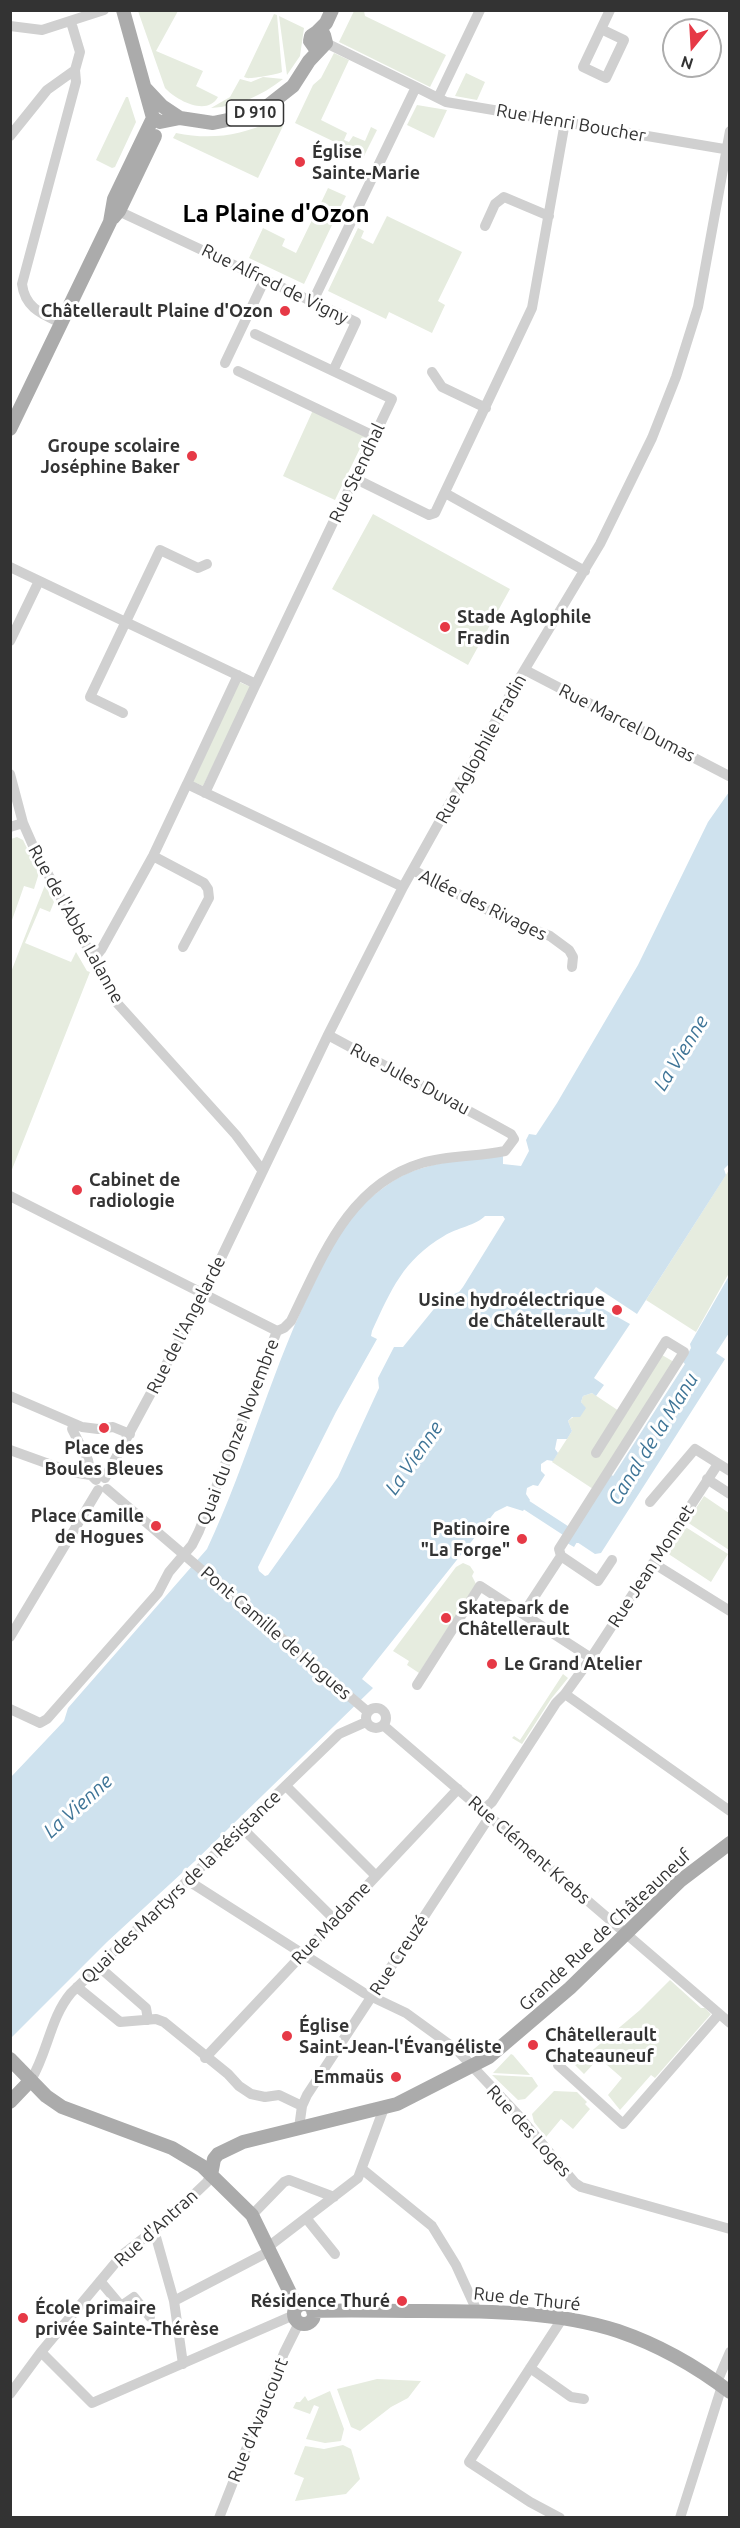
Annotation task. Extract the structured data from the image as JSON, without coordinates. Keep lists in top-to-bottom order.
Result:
{
  "streets": {
    "main road": ["D 910", "Grande Rue de Châteauneuf", "Rue de Thuré"],
    "street": [
      "Rue Henri Boucher",
      "Rue Alfred de Vigny",
      "Rue Stendhal",
      "Rue Marcel Dumas",
      "Rue Aglophile Fradin",
      "Allée des Rivages",
      "Rue de l'Abbé Lalanne",
      "Rue Jules Duvau",
      "Rue de l'Angelarde",
      "Quai du Onze Novembre",
      "Rue Jean Monnet",
      "Pont Camille de Hogues",
      "Rue Clément Krebs",
      "Quai des Martyrs de la Résistance",
      "Rue Madame",
      "Rue Creuzé",
      "Rue des Loges",
      "Rue d'Antran",
      "Rue d'Avaucourt"
    ]
  },
  "crossings": [
    ["D 910", "Rue Henri Boucher"],
    ["Rue Henri Boucher", "Rue Aglophile Fradin"],
    ["Rue Alfred de Vigny", "Rue Stendhal"],
    ["Rue Marcel Dumas", "Rue Aglophile Fradin"],
    ["Rue Aglophile Fradin", "Allée des Rivages"],
    ["Rue Aglophile Fradin", "Rue de l'Abbé Lalanne"],
    ["Rue Aglophile Fradin", "Rue Jules Duvau"],
    ["Rue Aglophile Fradin", "Rue de l'Angelarde"],
    ["Rue de l'Abbé Lalanne", "Rue de l'Angelarde"],
    ["Rue Jules Duvau", "Quai du Onze Novembre"],
    ["Quai du Onze Novembre", "Pont Camille de Hogues"],
    ["Rue Jean Monnet", "Rue Creuzé"],
    ["Pont Camille de Hogues", "Rue Clément Krebs"],
    ["Pont Camille de Hogues", "Quai des Martyrs de la Résistance"],
    ["Rue Clément Krebs", "Rue Madame"],
    ["Rue Clément Krebs", "Grande Rue de Châteauneuf"],
    ["Rue Clément Krebs", "Rue Creuzé"],
    ["Quai des Martyrs de la Résistance", "Rue des Loges"],
    ["Rue Madame", "Rue des Loges"],
    ["Grande Rue de Châteauneuf", "Rue Creuzé"],
    ["Grande Rue de Châteauneuf", "Rue des Loges"],
    ["Grande Rue de Châteauneuf", "Rue d'Antran"],
    ["Rue Creuzé", "Rue des Loges"],
    ["Rue de Thuré", "Rue d'Avaucourt"]
  ],
  "districts": ["La Plaine d'Ozon"],
  "water": ["La Vienne", "Canal de la Manu"],
  "places": [
    "Église Sainte-Marie",
    "Châtellerault Plaine d'Ozon",
    "Groupe scolaire Joséphine Baker",
    "Stade Aglophile Fradin",
    "Cabinet de radiologie",
    "Usine hydroélectrique de Châtellerault",
    "Place des Boules Bleues",
    "Place Camille de Hogues",
    "Patinoire \"La Forge\"",
    "Skatepark de Châtellerault",
    "Le Grand Atelier",
    "Église Saint-Jean-l'Évangéliste",
    "Châtellerault Chateauneuf",
    "Emmaüs",
    "Résidence Thuré",
    "École primaire privée Sainte-Thérèse"
  ],
  "north": "bottom"
}
